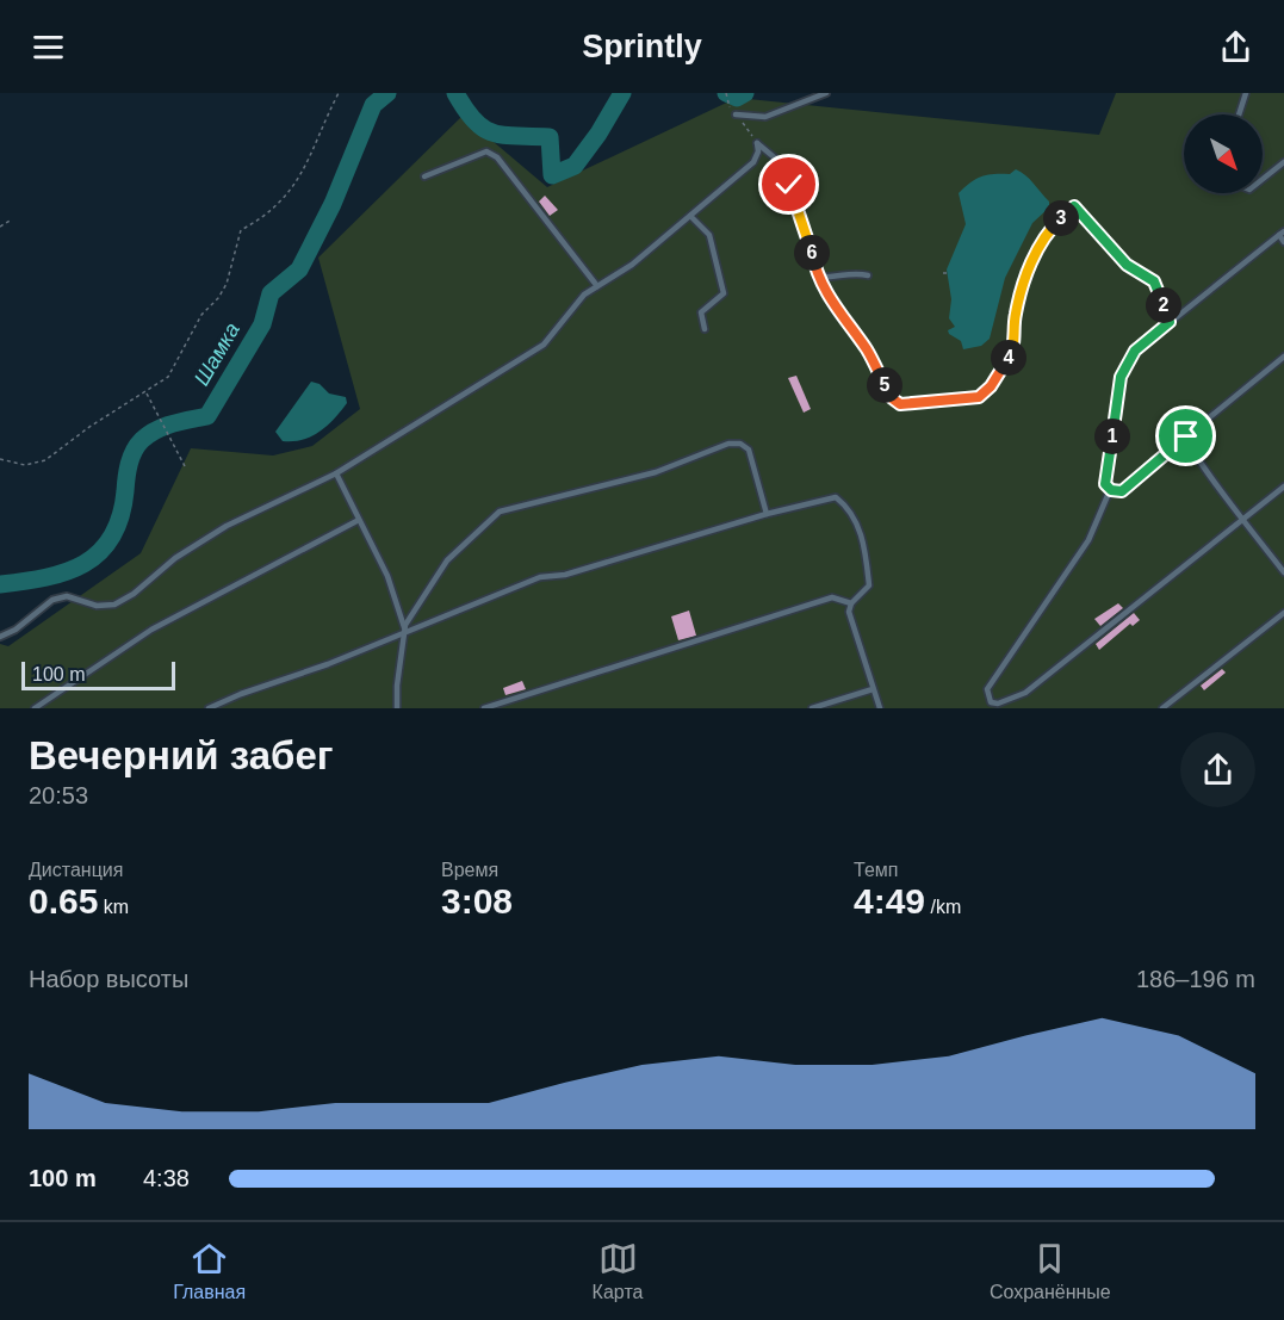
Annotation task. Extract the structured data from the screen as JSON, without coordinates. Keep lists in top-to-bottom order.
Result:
{
  "water": ["Шамка"],
  "scale_bar": "100 m",
  "north": "bottom right",
  "page": {
    "header": "Sprintly",
    "pins": [
      "3",
      "6",
      "2",
      "4",
      "5",
      "1"
    ],
    "scale": "100 m",
    "heading": ["Вечерний забег", "20:53"],
    "stats": [
      ["Дистанция", "0.65 km"],
      ["Время", "3:08"],
      ["Темп", "4:49 /km"]
    ],
    "chart": ["Набор высоты", "186–196 m"],
    "list": [
      {
        "name": "100 m",
        "note": "4:38"
      }
    ],
    "tabs": ["Главная", "Карта", "Сохранённые"]
  }
}
